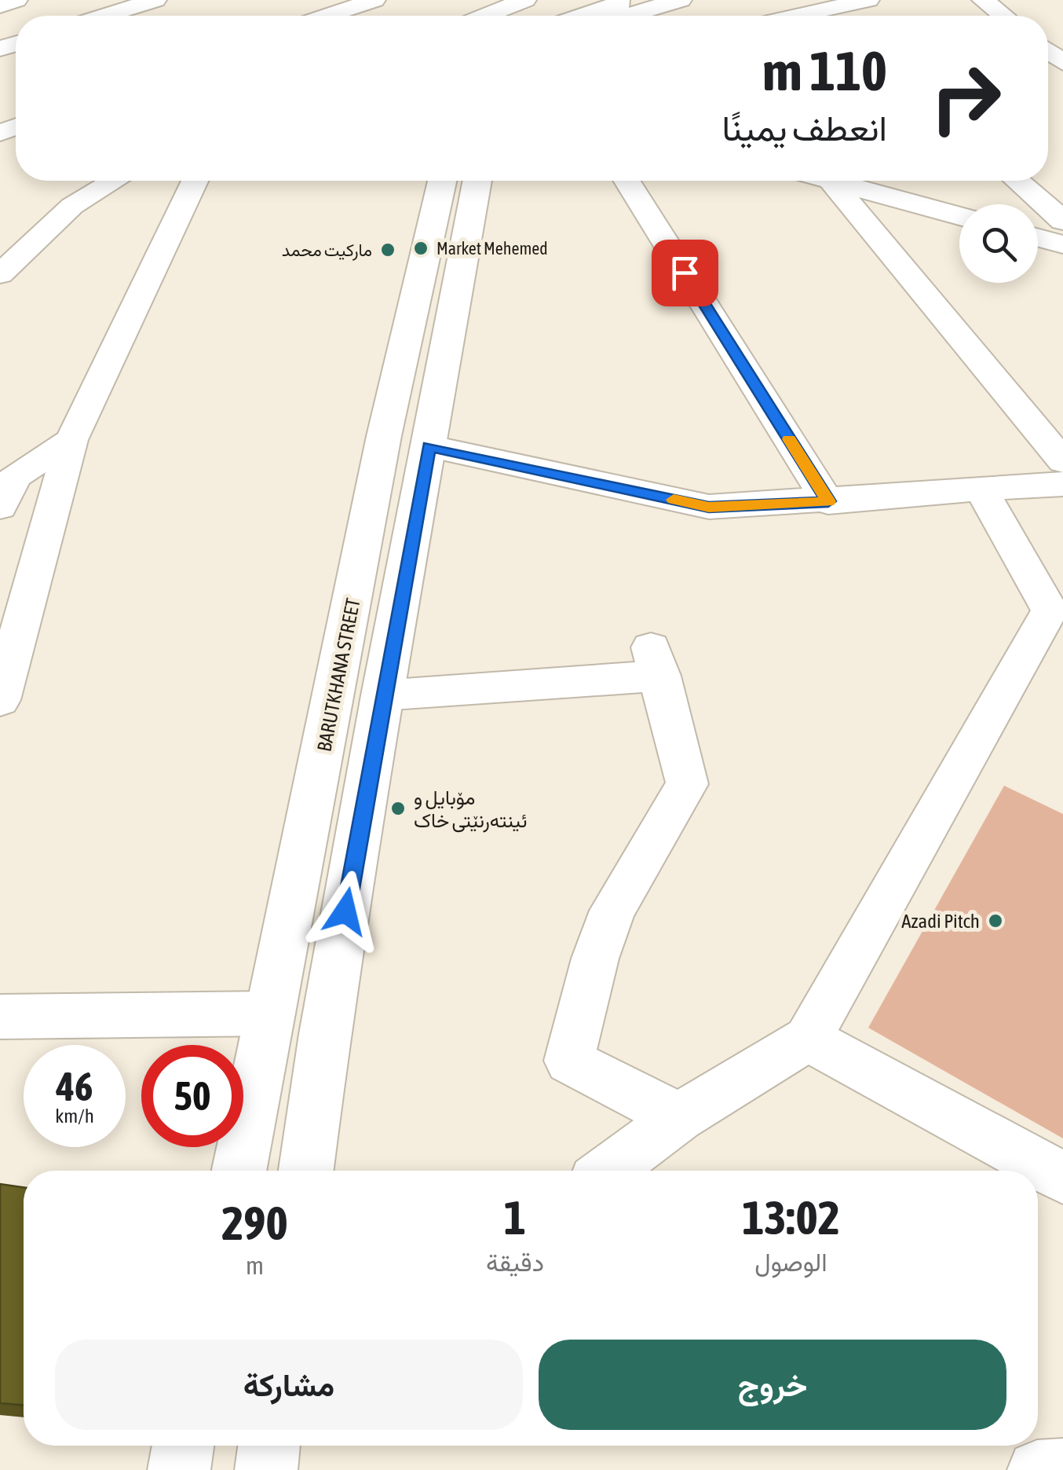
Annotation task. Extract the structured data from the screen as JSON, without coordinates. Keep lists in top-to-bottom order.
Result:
{
  "streets": {
    "main road": ["BARUTKHANA STREET"]
  },
  "places": [
    "Market Mehemed",
    "ماركيت محمد",
    "مۆبایل و ئینتەرنێتی خاک",
    "Azadi Pitch"
  ],
  "page": {
    "turn": ["110 m", "انعطف يمينًا"],
    "speed": "46 km/h",
    "limit": "50",
    "eta": [
      "13:02",
      "الوصول",
      "1",
      "دقيقة",
      "290",
      "m"
    ],
    "buttons": ["خروج", "مشاركة"]
  }
}
